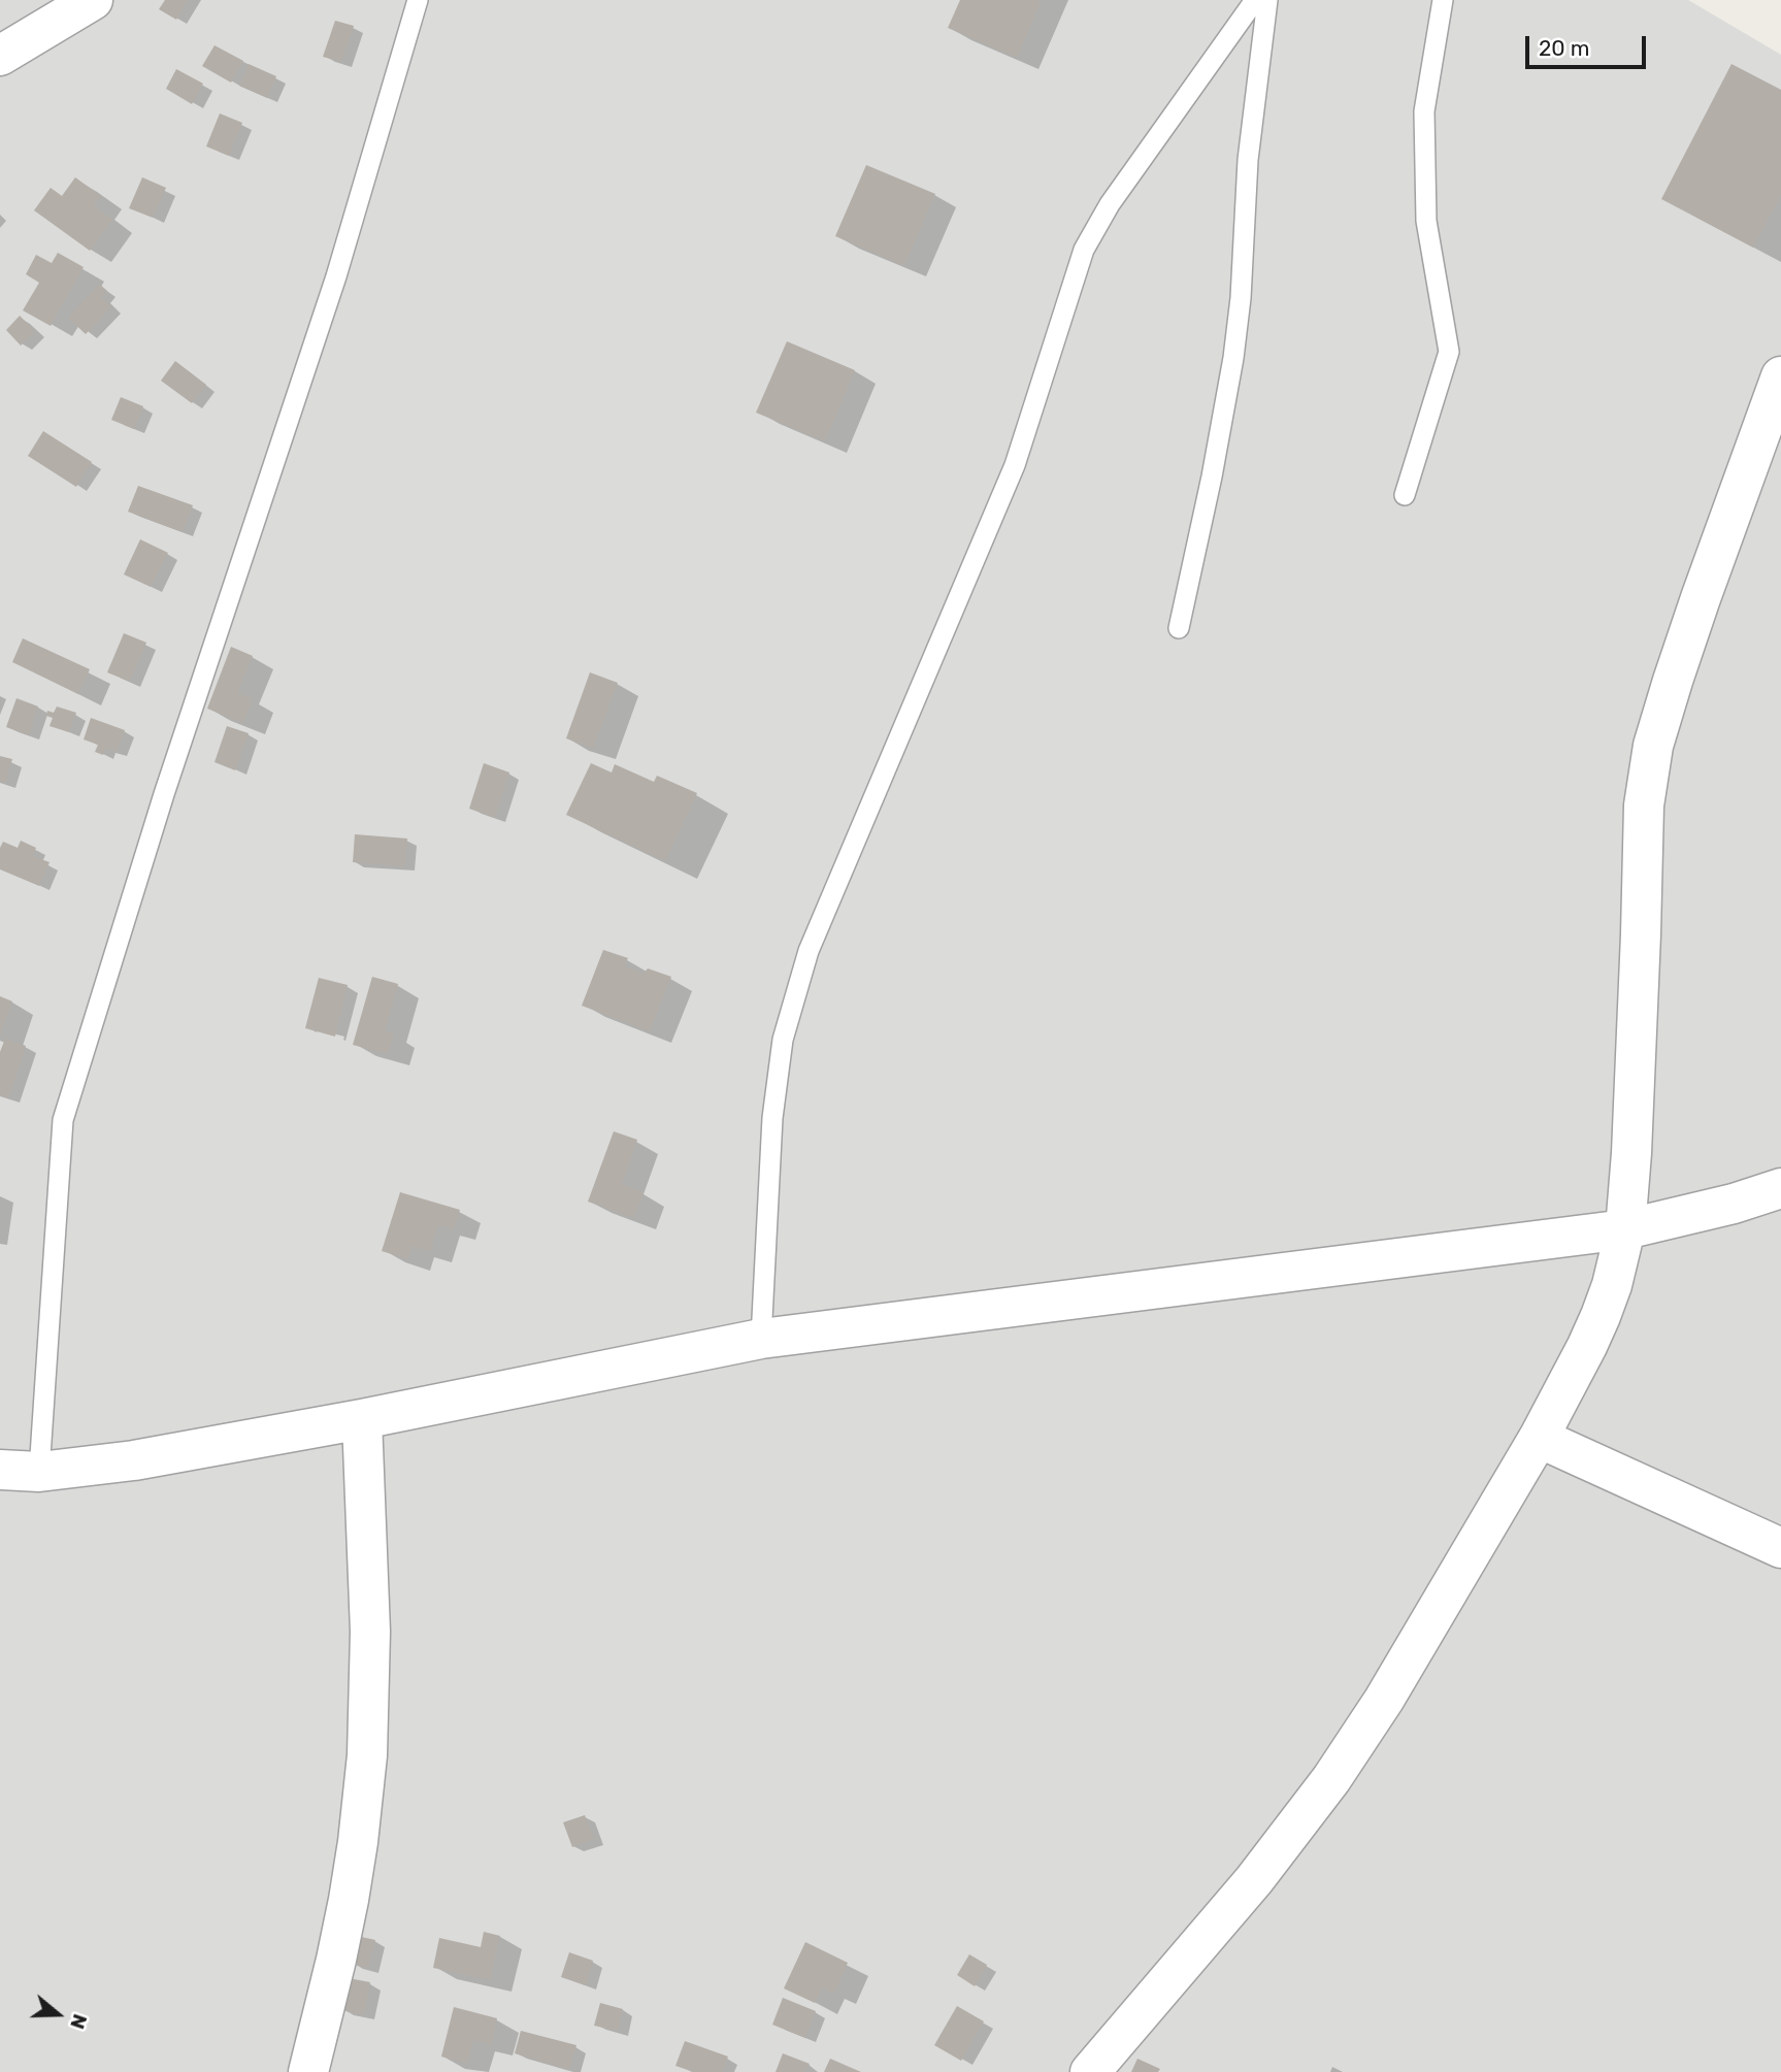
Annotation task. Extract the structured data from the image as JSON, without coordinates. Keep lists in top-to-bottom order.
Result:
{
  "scale_bar": "20 m",
  "north": "right"
}
